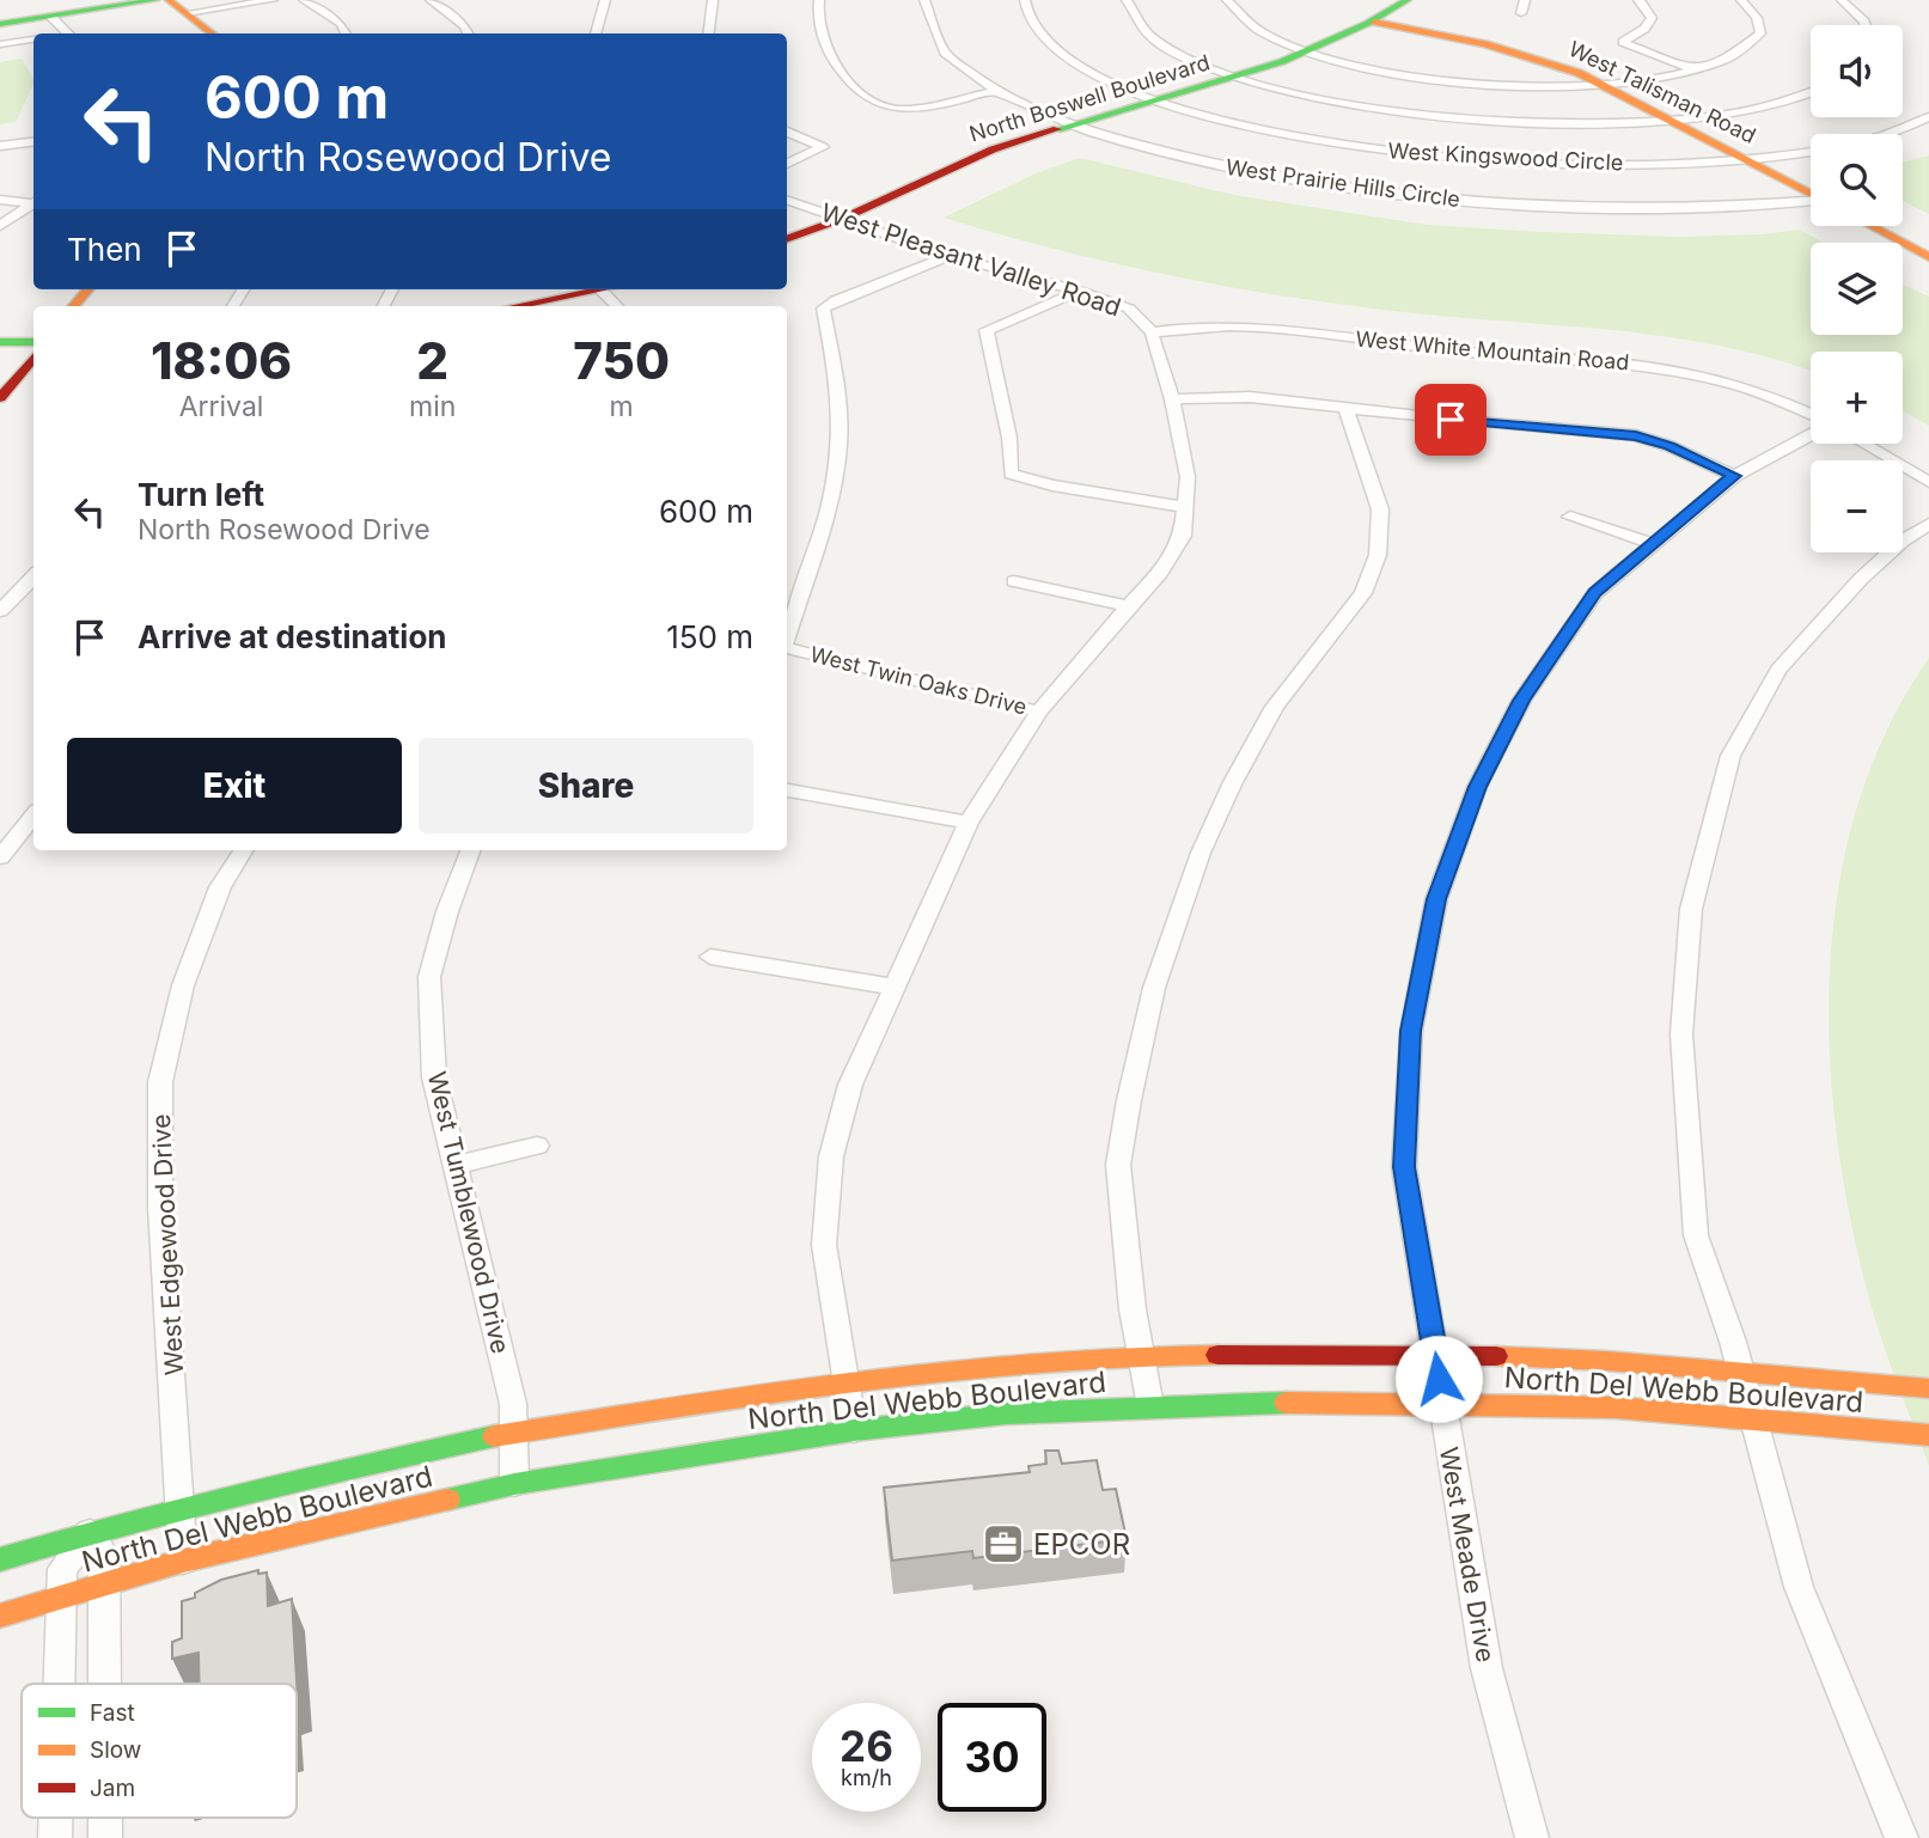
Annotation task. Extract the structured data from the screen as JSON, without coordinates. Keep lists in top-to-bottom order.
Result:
{
  "streets": {
    "street": [
      "West Talisman Road",
      "North Boswell Boulevard",
      "West Kingswood Circle",
      "West Prairie Hills Circle",
      "West Pleasant Valley Road",
      "West White Mountain Road",
      "West Twin Oaks Drive",
      "West Tumblewood Drive",
      "West Edgewood Drive",
      "North Del Webb Boulevard",
      "West Meade Drive"
    ]
  },
  "crossings": [
    ["West Talisman Road", "North Boswell Boulevard"],
    ["West Talisman Road", "West Kingswood Circle"],
    ["North Boswell Boulevard", "West Kingswood Circle"],
    ["North Boswell Boulevard", "West Prairie Hills Circle"],
    ["North Boswell Boulevard", "West Pleasant Valley Road"],
    ["West Pleasant Valley Road", "West White Mountain Road"],
    ["West Pleasant Valley Road", "West Twin Oaks Drive"],
    ["West Pleasant Valley Road", "North Del Webb Boulevard"],
    ["West Tumblewood Drive", "North Del Webb Boulevard"],
    ["West Edgewood Drive", "North Del Webb Boulevard"],
    ["North Del Webb Boulevard", "West Meade Drive"]
  ],
  "places": {
    "office": ["EPCOR"]
  },
  "legend": ["Fast", "Slow", "Jam"],
  "page": {
    "map_buttons": ["+", "−"],
    "turn": ["600 m", "North Rosewood Drive"],
    "then": "Then",
    "eta": [
      "18:06",
      "Arrival",
      "2",
      "min",
      "750",
      "m"
    ],
    "list": [
      {
        "name": "Turn left",
        "note": "North Rosewood Drive",
        "value": "600 m"
      },
      {
        "name": "Arrive at destination",
        "value": "150 m"
      }
    ],
    "buttons": ["Exit", "Share"],
    "speed": "26 km/h",
    "limit": "30"
  }
}
